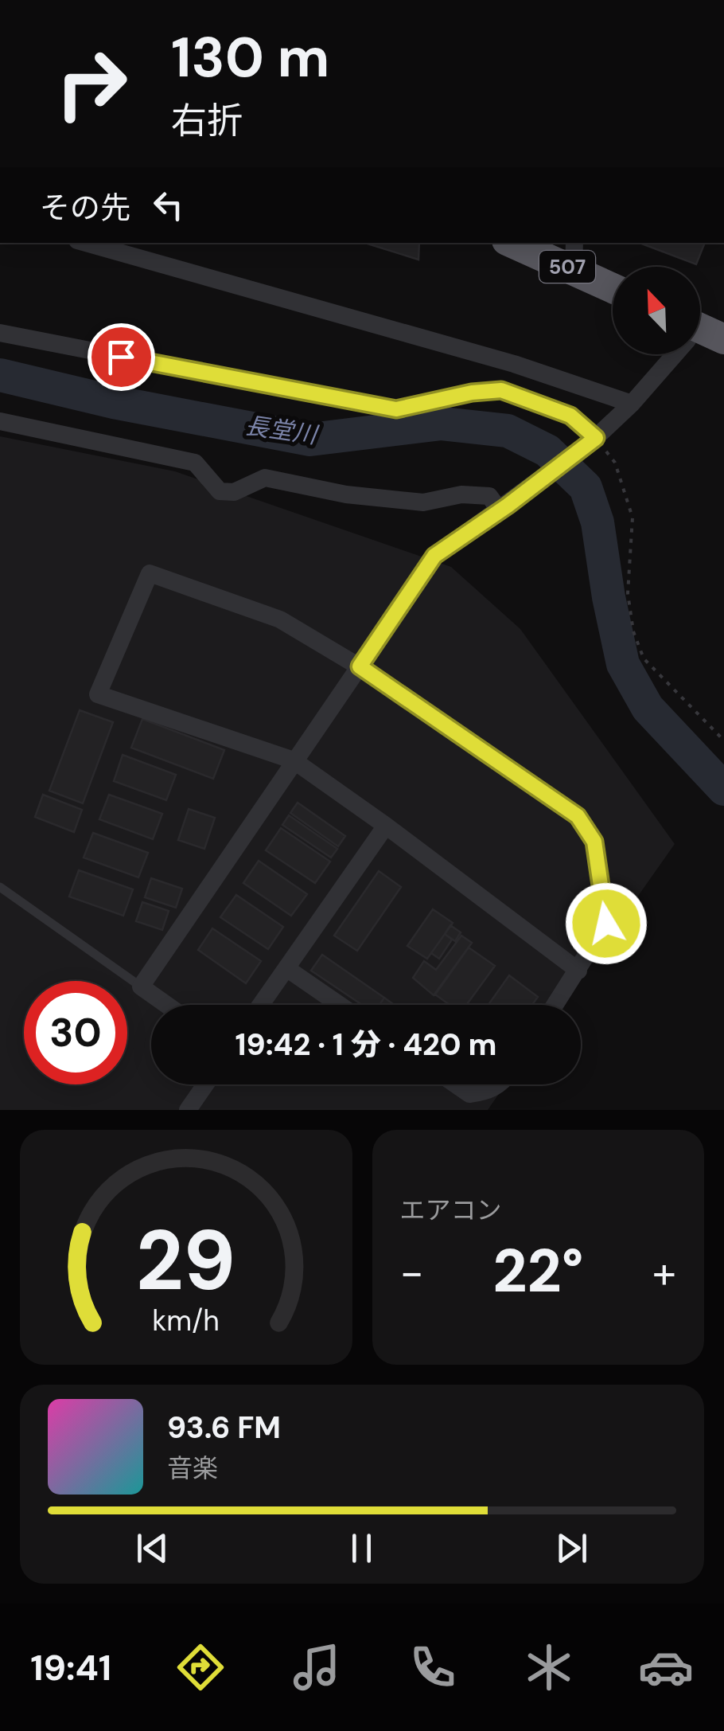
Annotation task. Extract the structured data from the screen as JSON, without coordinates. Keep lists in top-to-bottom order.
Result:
{
  "streets": {
    "highway": ["507"]
  },
  "water": ["長堂川"],
  "north": "top left",
  "page": {
    "turn": ["130 m", "右折"],
    "then": "その先",
    "limit": "30",
    "trip": "19:42 · 1 分 · 420 m",
    "tile": "エアコン",
    "heat": ["−", "22°", "+"],
    "song": ["93.6 FM", "音楽"],
    "tabs": "19:41",
    "gauge": ["29", "km/h"]
  }
}
